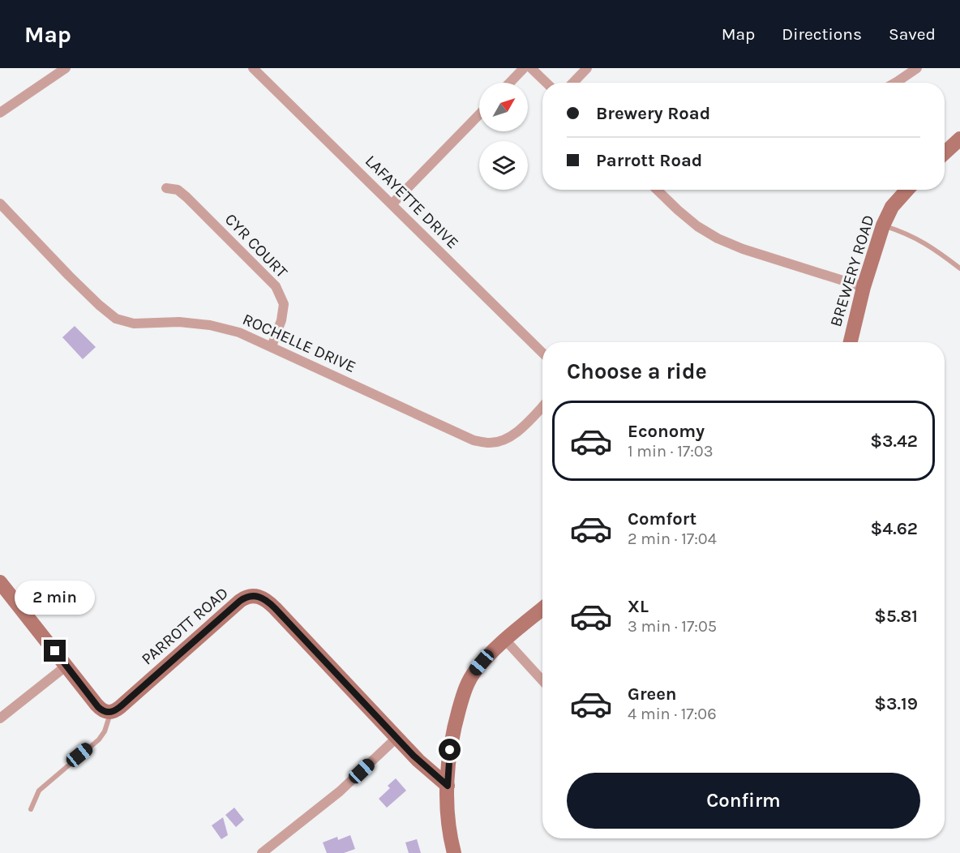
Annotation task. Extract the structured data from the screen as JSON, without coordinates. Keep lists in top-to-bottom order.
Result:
{
  "streets": {
    "street": [
      "LAFAYETTE DRIVE",
      "CYR COURT",
      "BREWERY ROAD",
      "ROCHELLE DRIVE",
      "PARROTT ROAD"
    ]
  },
  "crossings": [
    ["CYR COURT", "ROCHELLE DRIVE"]
  ],
  "north": "top right",
  "page": {
    "header": "Map",
    "nav": ["Map", "Directions", "Saved"],
    "banner": ["Brewery Road", "Parrott Road"],
    "heading": "Choose a ride",
    "list": [
      {
        "name": "Economy",
        "note": "1 min · 17:03",
        "value": "$3.42"
      },
      {
        "name": "Comfort",
        "note": "2 min · 17:04",
        "value": "$4.62"
      },
      {
        "name": "XL",
        "note": "3 min · 17:05",
        "value": "$5.81"
      },
      {
        "name": "Green",
        "note": "4 min · 17:06",
        "value": "$3.19"
      }
    ],
    "bubble": "2 min",
    "buttons": "Confirm"
  }
}
